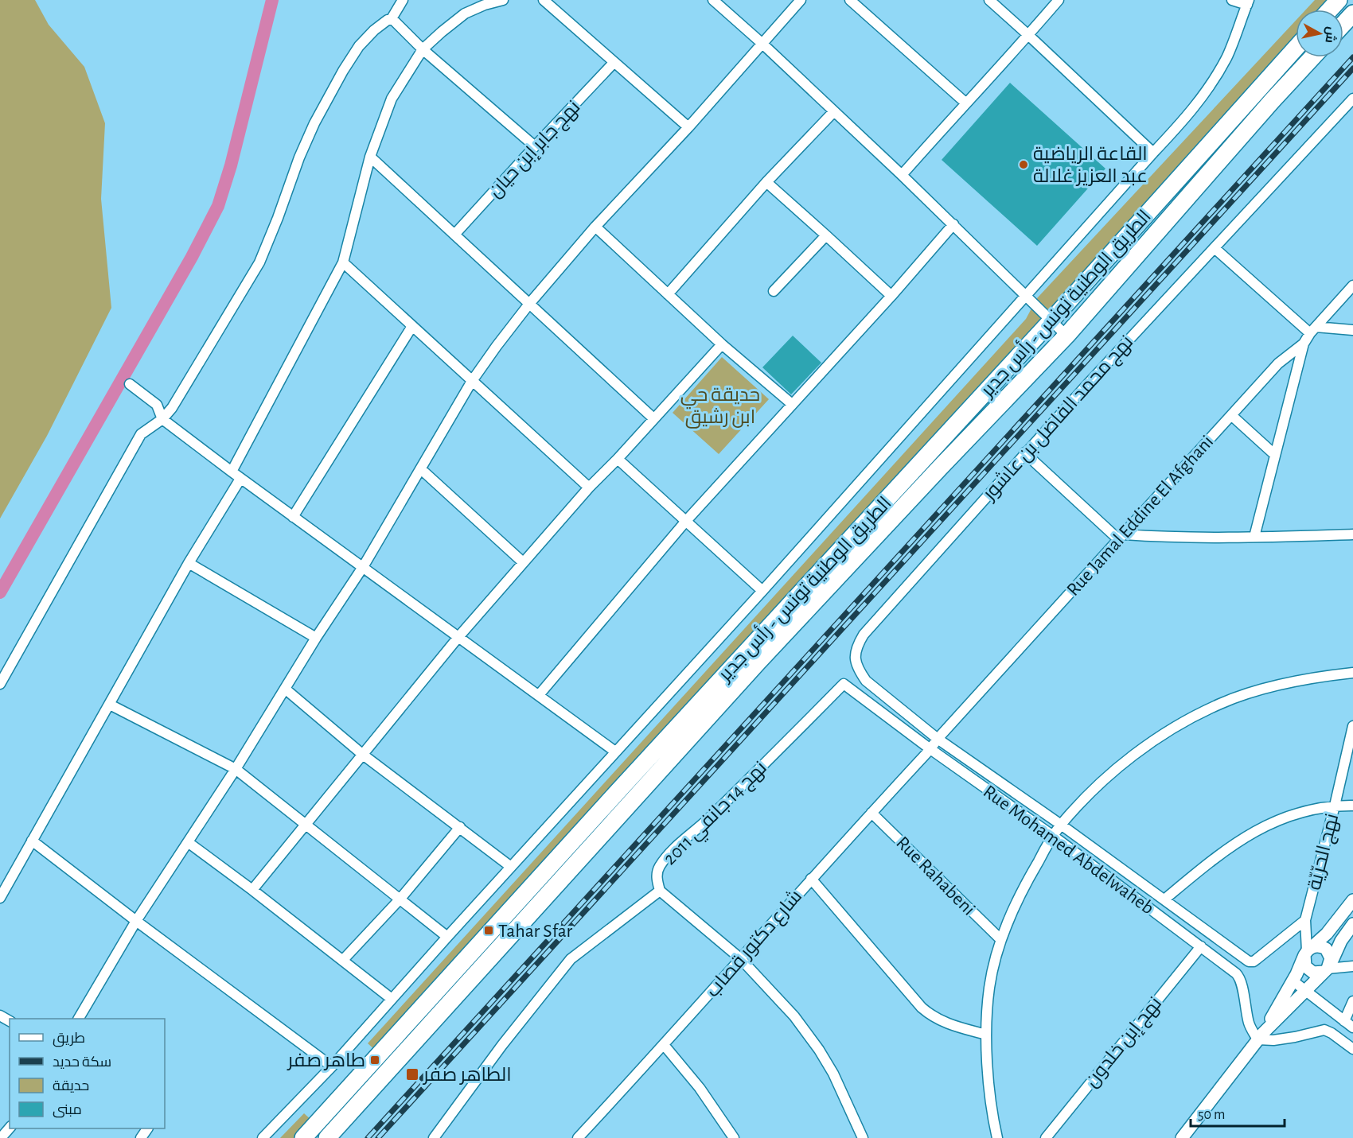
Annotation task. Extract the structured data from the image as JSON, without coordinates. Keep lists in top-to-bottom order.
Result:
{
  "streets": {
    "highway": ["الطريق الوطنية تونس - رأس جدير"],
    "street": [
      "نهج جابر إبن حيان",
      "نهج محمد الفاضل بن عاشور",
      "Rue Jamal Eddine El Afghani",
      "نهج 14 جانفي 2011",
      "Rue Mohamed Abdelwaheb",
      "نهج الحرّيّة",
      "Rue Rahabeni",
      "شارع دكتور قصاب",
      "نهج إبن خلدون"
    ]
  },
  "crossings": [
    ["نهج محمد الفاضل بن عاشور", "Rue Jamal Eddine El Afghani"],
    ["نهج محمد الفاضل بن عاشور", "نهج الحرّيّة"],
    ["Rue Jamal Eddine El Afghani", "Rue Mohamed Abdelwaheb"],
    ["Rue Jamal Eddine El Afghani", "شارع دكتور قصاب"],
    ["نهج 14 جانفي 2011", "Rue Mohamed Abdelwaheb"],
    ["Rue Mohamed Abdelwaheb", "شارع دكتور قصاب"],
    ["Rue Mohamed Abdelwaheb", "نهج إبن خلدون"],
    ["Rue Rahabeni", "شارع دكتور قصاب"]
  ],
  "parks": ["حديقة حي ابن رشيق"],
  "places": {
    "other": ["القاعة الرياضية عبد العزيز غلالة"],
    "transit": ["Tahar Sfar", "طاهر صفر", "الطاهر صفر"]
  },
  "legend": [
    "طريق",
    "سكة حديد",
    "حديقة",
    "مبنى"
  ],
  "scale_bar": "50 m",
  "north": "right"
}
